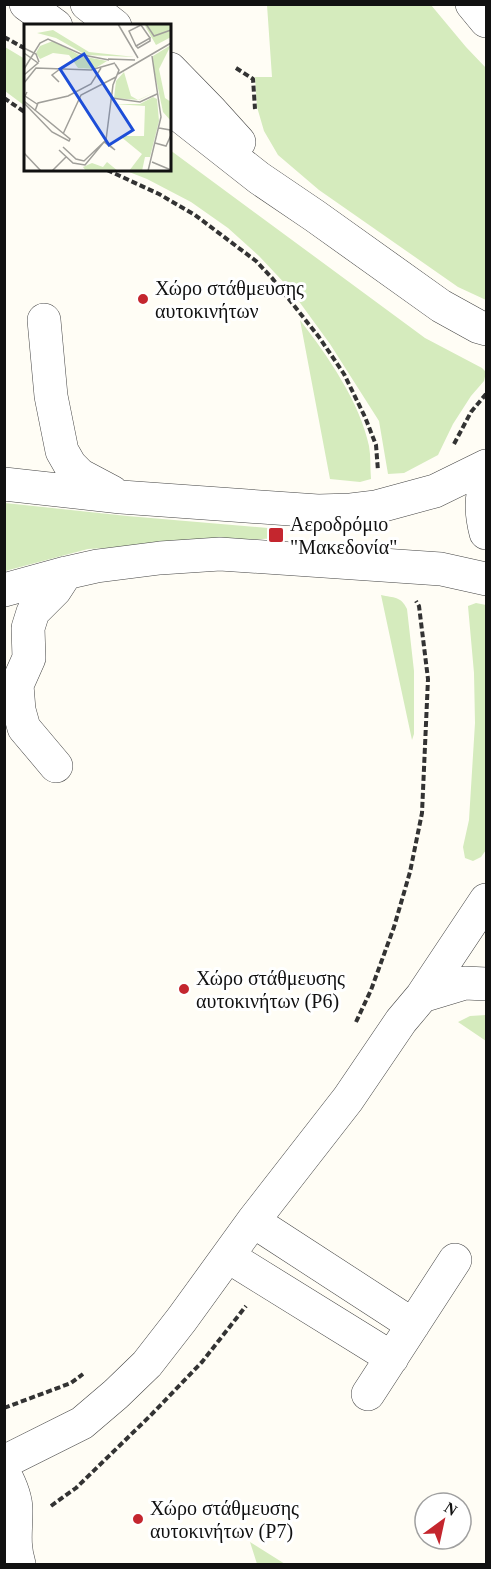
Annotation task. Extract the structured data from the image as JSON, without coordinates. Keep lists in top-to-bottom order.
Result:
{
  "places": {
    "other": ["Χώρο στάθμευσης αυτοκινήτων", "Χώρο στάθμευσης αυτοκινήτων (P6)", "Χώρο στάθμευσης αυτοκινήτων (P7)"],
    "transit": ["Αεροδρόμιο \"Μακεδονία\""]
  },
  "north": "top right"
}
